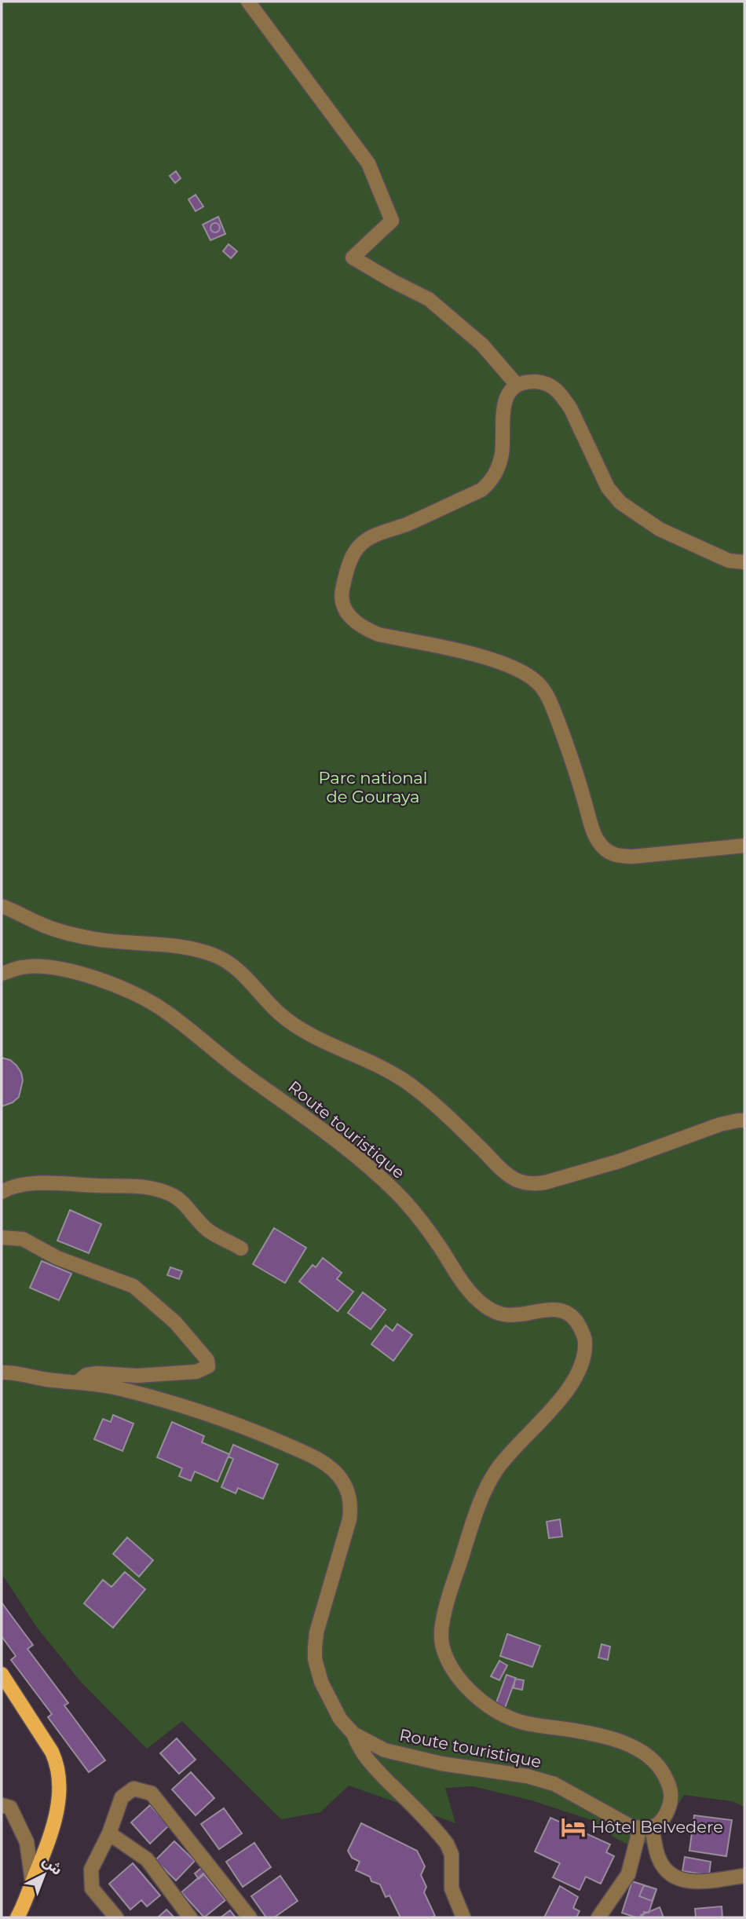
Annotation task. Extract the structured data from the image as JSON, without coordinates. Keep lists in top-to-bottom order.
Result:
{
  "streets": {
    "street": ["Route touristique"]
  },
  "parks": ["Parc national de Gouraya"],
  "places": {
    "hotel": ["Hôtel Belvedere"]
  },
  "north": "top right"
}
